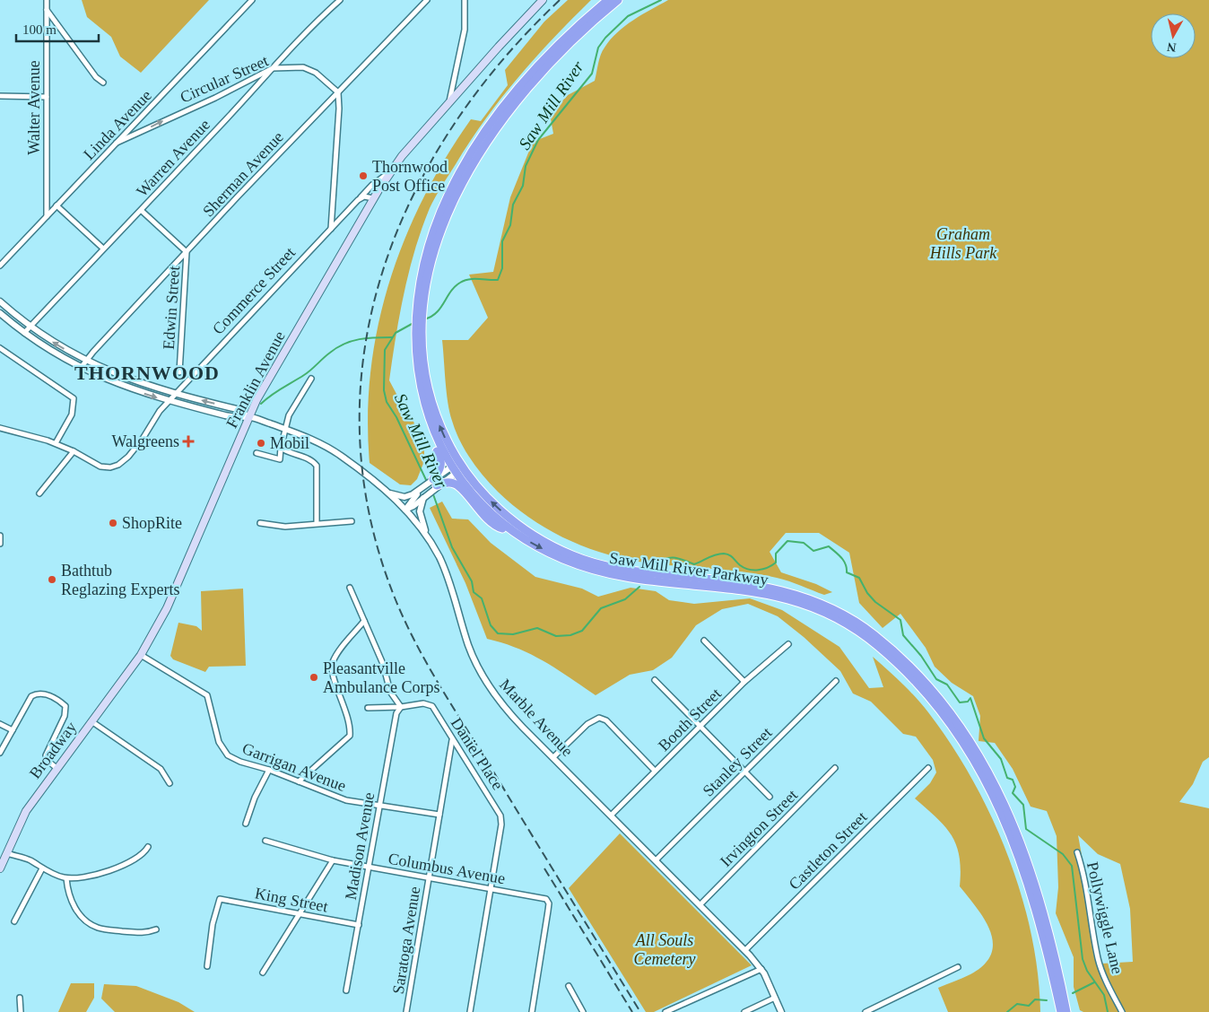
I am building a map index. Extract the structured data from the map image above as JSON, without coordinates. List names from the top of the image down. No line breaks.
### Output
{"streets":{"highway":["Saw Mill River Parkway"],"main road":["Commerce Street","Franklin Avenue","Broadway"],"street":["Circular Street","Walter Avenue","Linda Avenue","Warren Avenue","Sherman Avenue","Edwin Street","Marble Avenue","Booth Street","Daniel Place","Stanley Street","Garrigan Avenue","Irvington Street","Madison Avenue","Castleton Street","Columbus Avenue","King Street","Pollywiggle Lane","Saratoga Avenue"]},"crossings":[["Circular Street","Linda Avenue"],["Circular Street","Warren Avenue"],["Circular Street","Sherman Avenue"],["Walter Avenue","Linda Avenue"],["Warren Avenue","Edwin Street"],["Sherman Avenue","Edwin Street"],["Commerce Street","Franklin Avenue"],["Franklin Avenue","Marble Avenue"],["Franklin Avenue","Broadway"],["Franklin Avenue","Garrigan Avenue"],["Marble Avenue","Booth Street"],["Marble Avenue","Stanley Street"],["Marble Avenue","Irvington Street"],["Marble Avenue","Castleton Street"],["Broadway","Garrigan Avenue"],["Daniel Place","Madison Avenue"],["Daniel Place","Columbus Avenue"],["Daniel Place","Saratoga Avenue"],["Garrigan Avenue","Madison Avenue"],["Garrigan Avenue","Saratoga Avenue"],["Madison Avenue","Columbus Avenue"],["Madison Avenue","King Street"],["Columbus Avenue","Saratoga Avenue"]],"one_way":["Circular Street"],"districts":["THORNWOOD"],"water":["Saw Mill River"],"parks":["Graham Hills Park","All Souls Cemetery"],"places":{"other":["Thornwood Post Office","Mobil","ShopRite","Bathtub Reglazing Experts","Pleasantville Ambulance Corps"],"health":["Walgreens"]},"scale_bar":"100 m","north":"bottom"}
